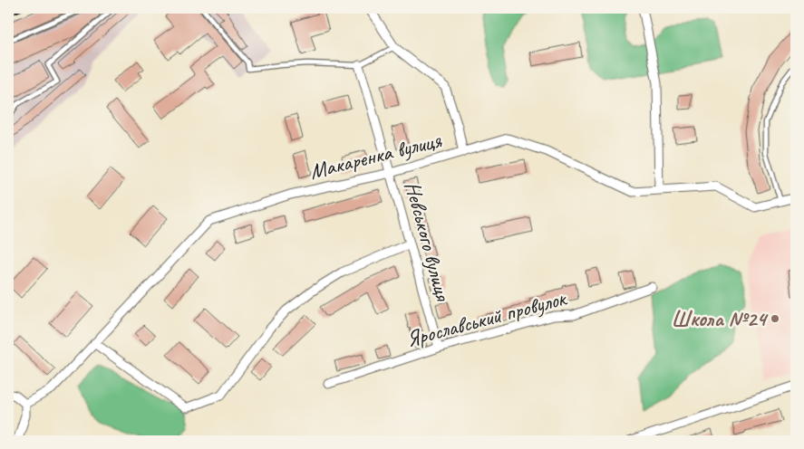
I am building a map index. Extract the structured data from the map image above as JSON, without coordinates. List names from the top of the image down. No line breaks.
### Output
{"streets":{"street":["Макаренка вулиця","Невського вулиця","Ярославський провулок"]},"crossings":[["Макаренка вулиця","Невського вулиця"],["Невського вулиця","Ярославський провулок"]],"places":["Школа №24"]}
